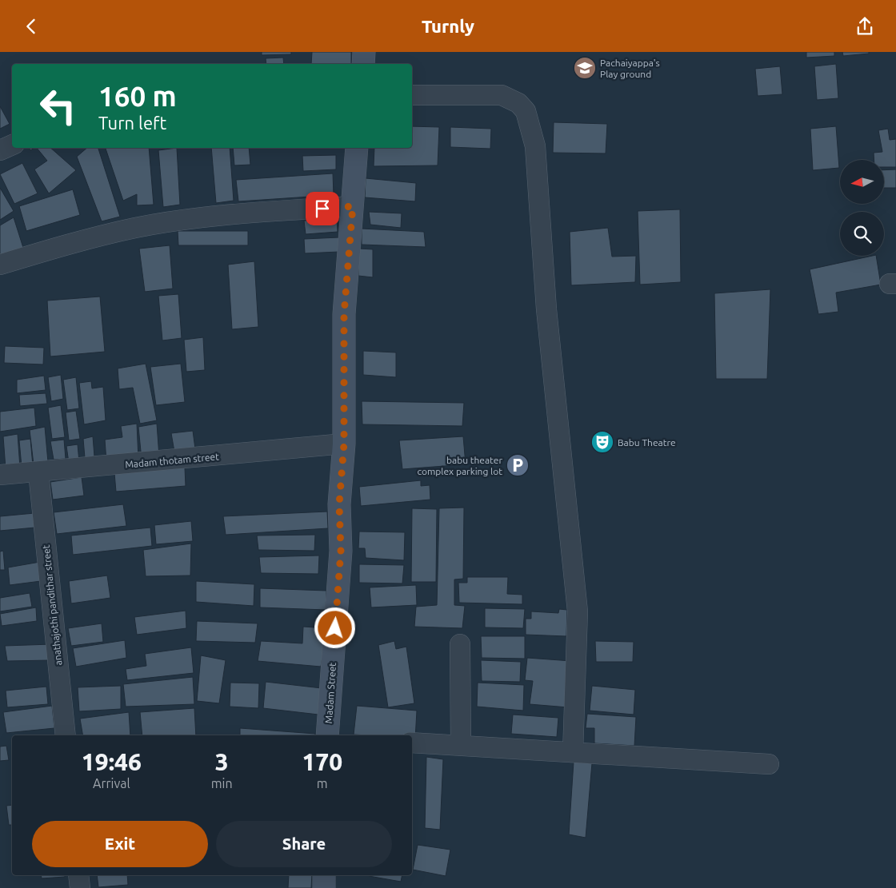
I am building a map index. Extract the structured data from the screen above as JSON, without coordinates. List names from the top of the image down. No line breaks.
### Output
{"streets":{"street":["Madam thotam street","anathajothi pandithar street","Madam Street"]},"crossings":[["Madam thotam street","anathajothi pandithar street"],["Madam thotam street","Madam Street"]],"places":{"school or university":["Pachaiyappa's Play ground"],"theatre":["Babu Theatre"],"parking":["babu theater complex parking lot"]},"north":"left","page":{"header":"Turnly","turn":["160 m","Turn left"],"eta":["19:46","Arrival","3","min","170","m"],"buttons":["Exit","Share"]}}
